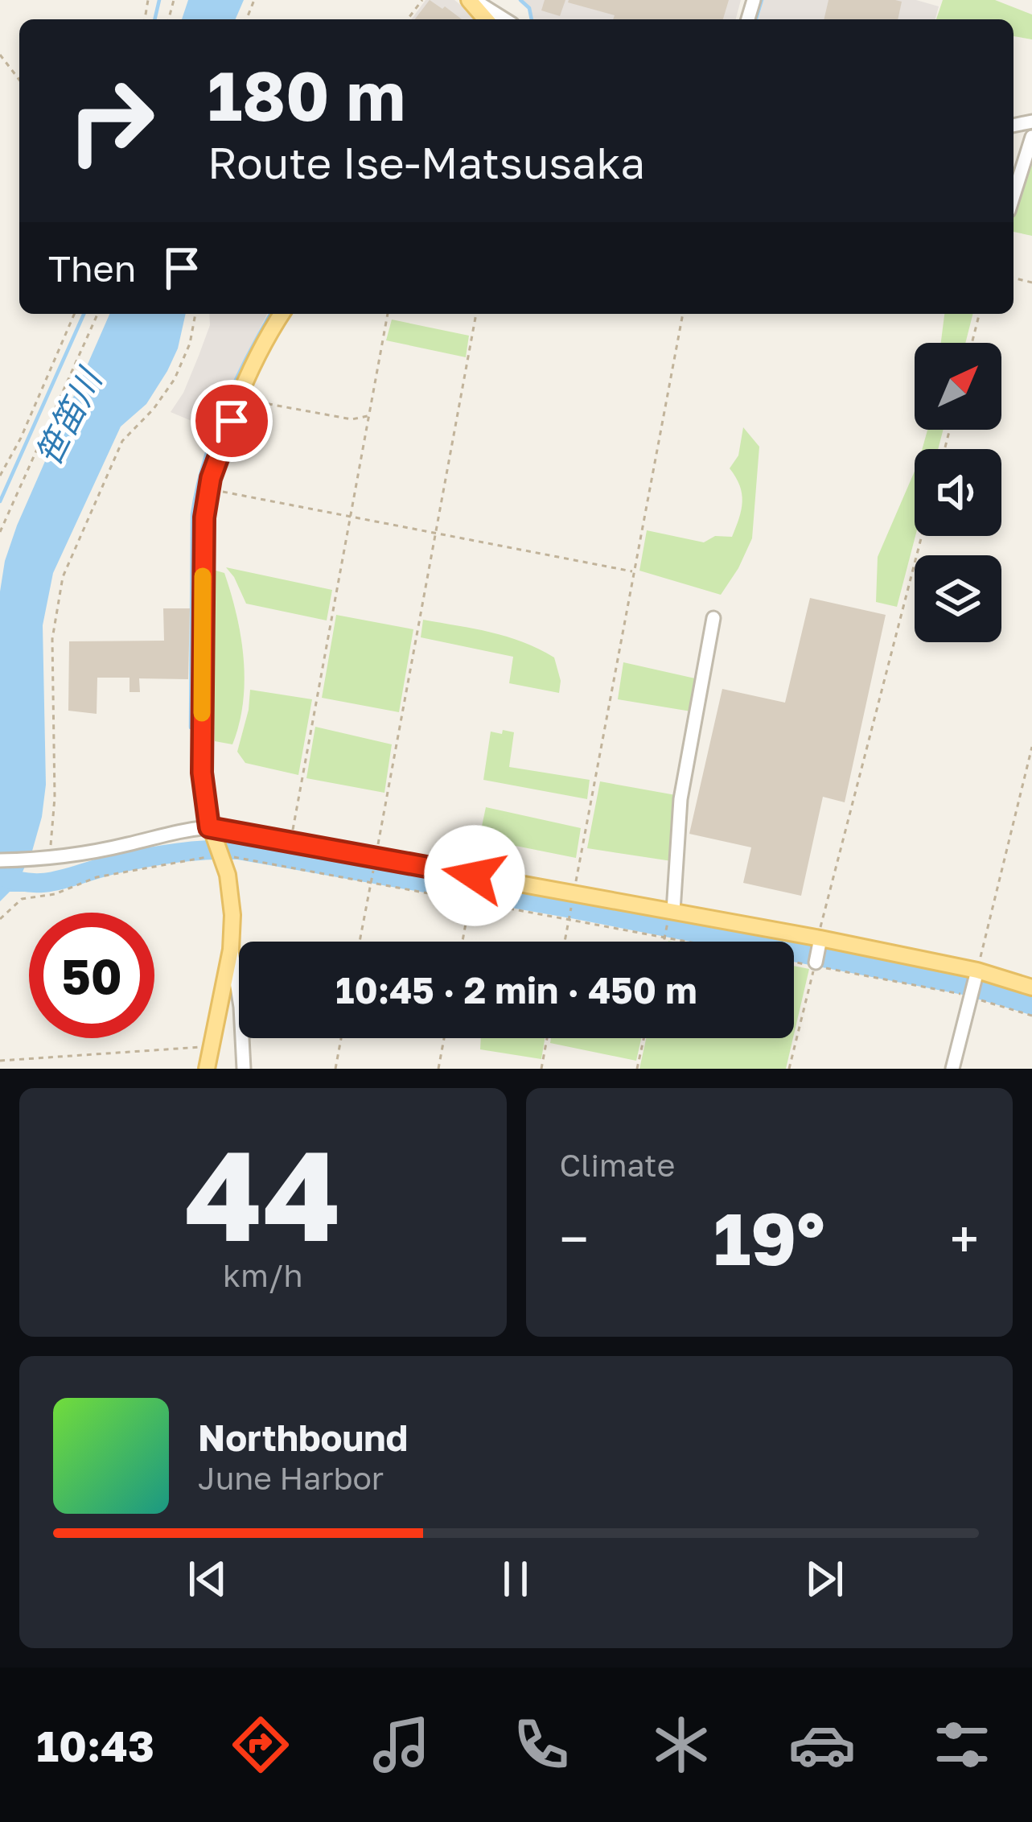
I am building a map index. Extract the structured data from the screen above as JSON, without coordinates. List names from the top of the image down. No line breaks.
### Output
{"water":["笹笛川"],"north":"top right","page":{"turn":["180 m","Route Ise-Matsusaka"],"then":"Then","limit":"50","trip":"10:45 · 2 min · 450 m","tile":[["44","km/h"],"Climate"],"heat":["−","19°","+"],"song":["Northbound","June Harbor"],"tabs":"10:43"}}
